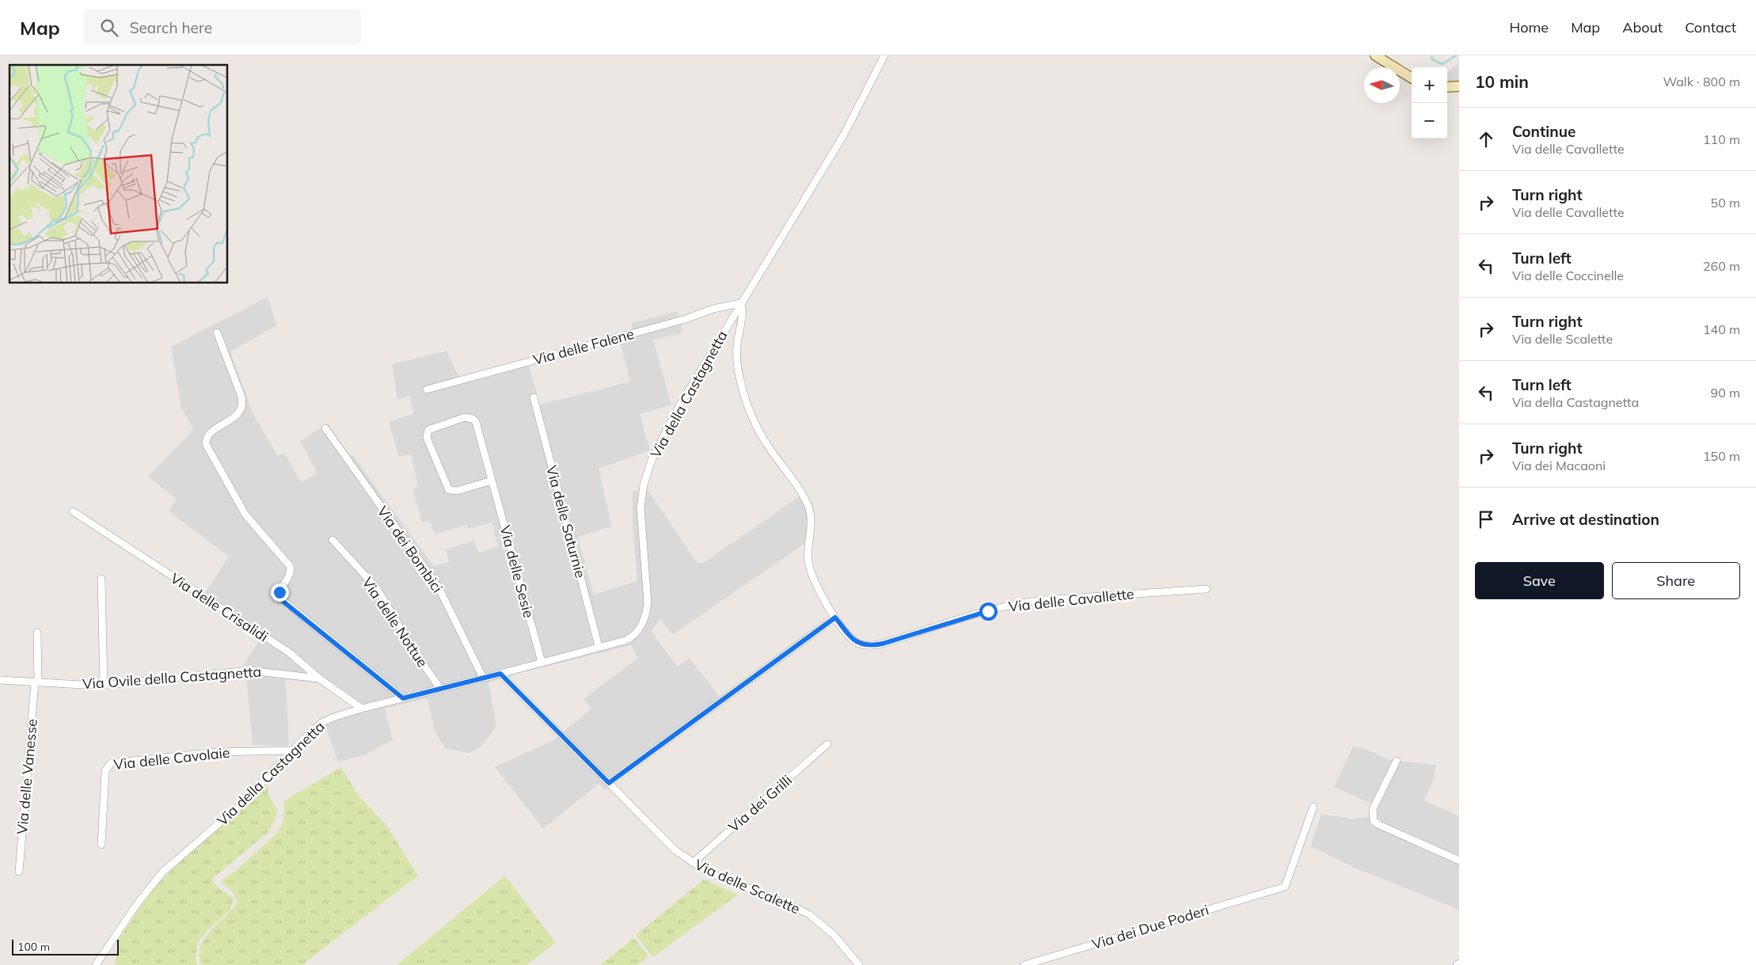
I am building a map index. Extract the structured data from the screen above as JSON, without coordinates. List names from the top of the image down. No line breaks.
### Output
{"streets":{"street":["Via delle Falene","Via della Castagnetta","Via delle Saturnie","Via dei Bombici","Via delle Sesie","Via delle Cavallette","Via delle Crisalidi","Via delle Nottue","Via Ovile della Castagnetta","Via delle Cavolaie","Via delle Vanesse","Via dei Grilli","Via delle Scalette","Via dei Due Poderi"]},"crossings":[["Via delle Falene","Via della Castagnetta"],["Via delle Falene","Via delle Cavallette"],["Via della Castagnetta","Via delle Saturnie"],["Via della Castagnetta","Via dei Bombici"],["Via della Castagnetta","Via delle Sesie"],["Via della Castagnetta","Via delle Cavallette"],["Via della Castagnetta","Via delle Crisalidi"],["Via della Castagnetta","Via delle Nottue"],["Via della Castagnetta","Via delle Cavolaie"],["Via della Castagnetta","Via delle Scalette"],["Via delle Crisalidi","Via Ovile della Castagnetta"],["Via Ovile della Castagnetta","Via delle Vanesse"],["Via dei Grilli","Via delle Scalette"]],"scale_bar":"100 m","north":"left","page":{"header":"Map","search":"Search here","nav":["Home","Map","About","Contact"],"heading":["10 min","Walk · 800 m"],"map_buttons":["+","−"],"list":[["Continue","Via delle Cavallette","110 m"],["Turn right","Via delle Cavallette","50 m"],["Turn left","Via delle Coccinelle","260 m"],["Turn right","Via delle Scalette","140 m"],["Turn left","Via della Castagnetta","90 m"],["Turn right","Via dei Macaoni","150 m"],"Arrive at destination"],"buttons":["Save","Share"],"scale":"100 m"}}
